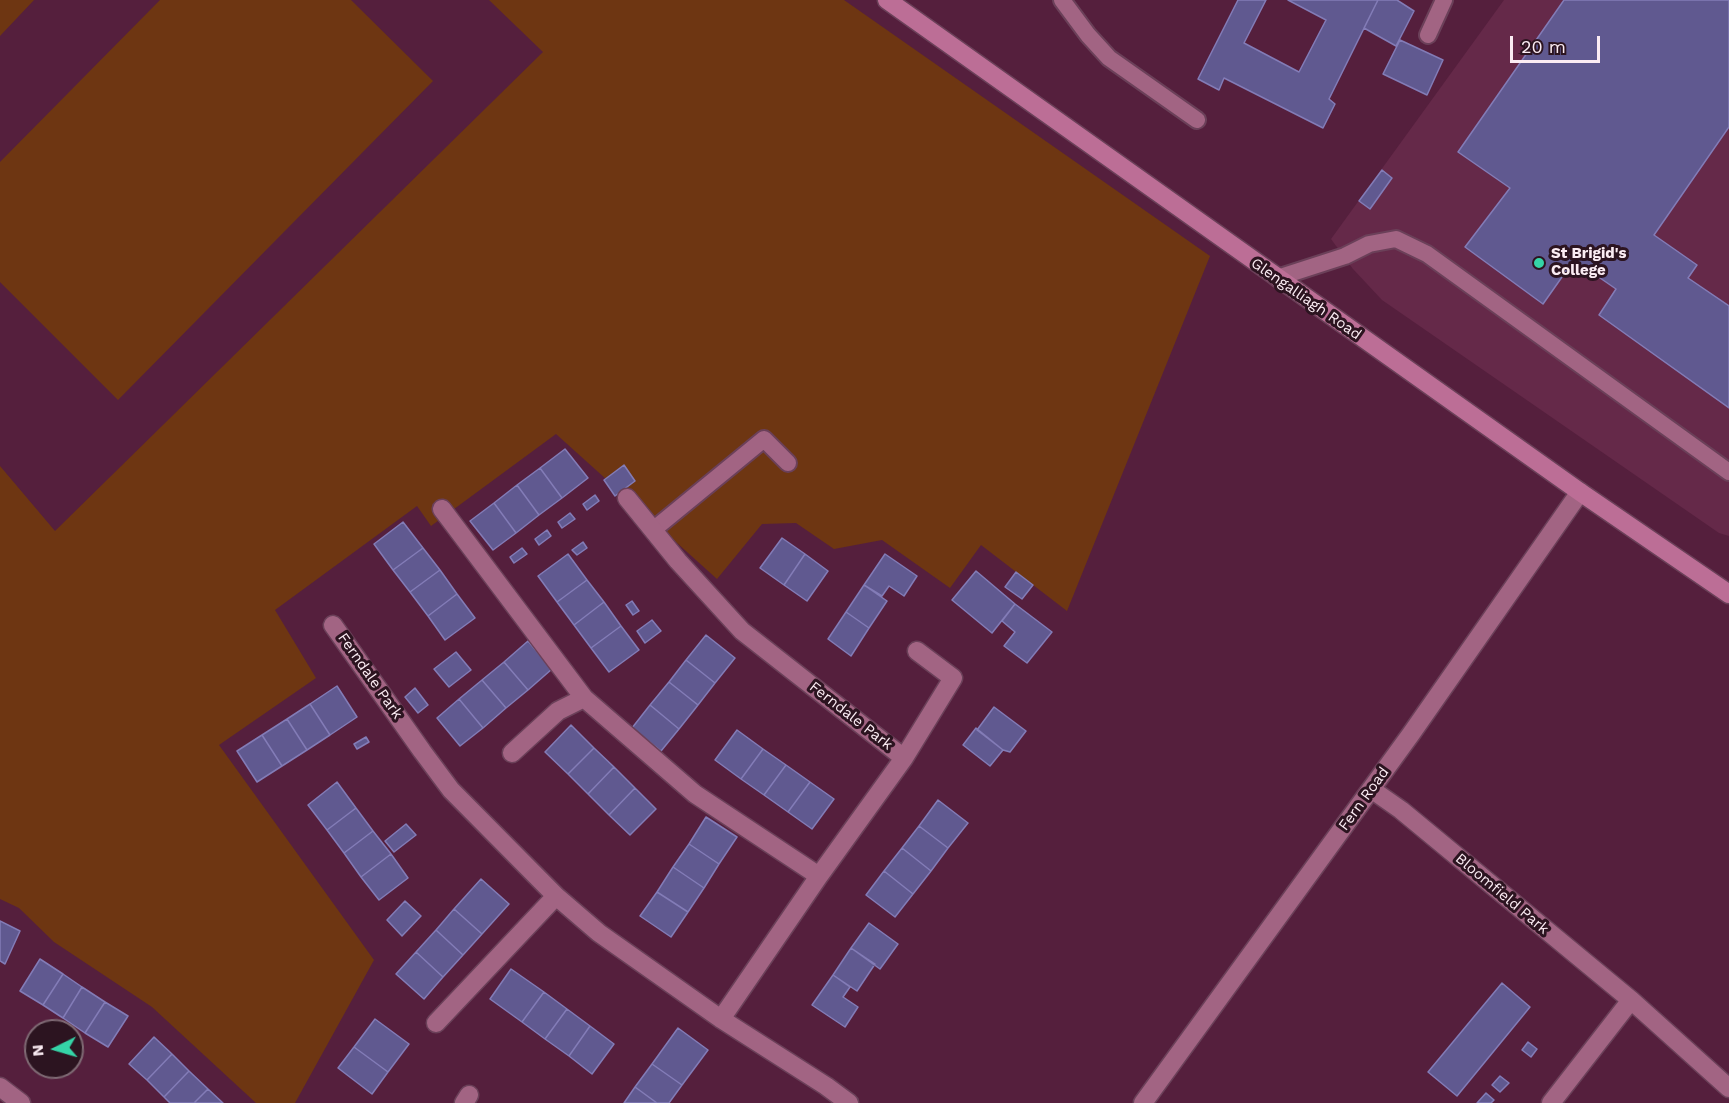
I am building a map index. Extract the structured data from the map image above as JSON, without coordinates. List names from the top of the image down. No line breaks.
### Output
{"streets":{"main road":["Glengalliagh Road"],"street":["Ferndale Park","Fern Road","Bloomfield Park"]},"crossings":[["Glengalliagh Road","Fern Road"],["Fern Road","Bloomfield Park"]],"places":["St Brigid's College"],"scale_bar":"20 m","north":"left"}
